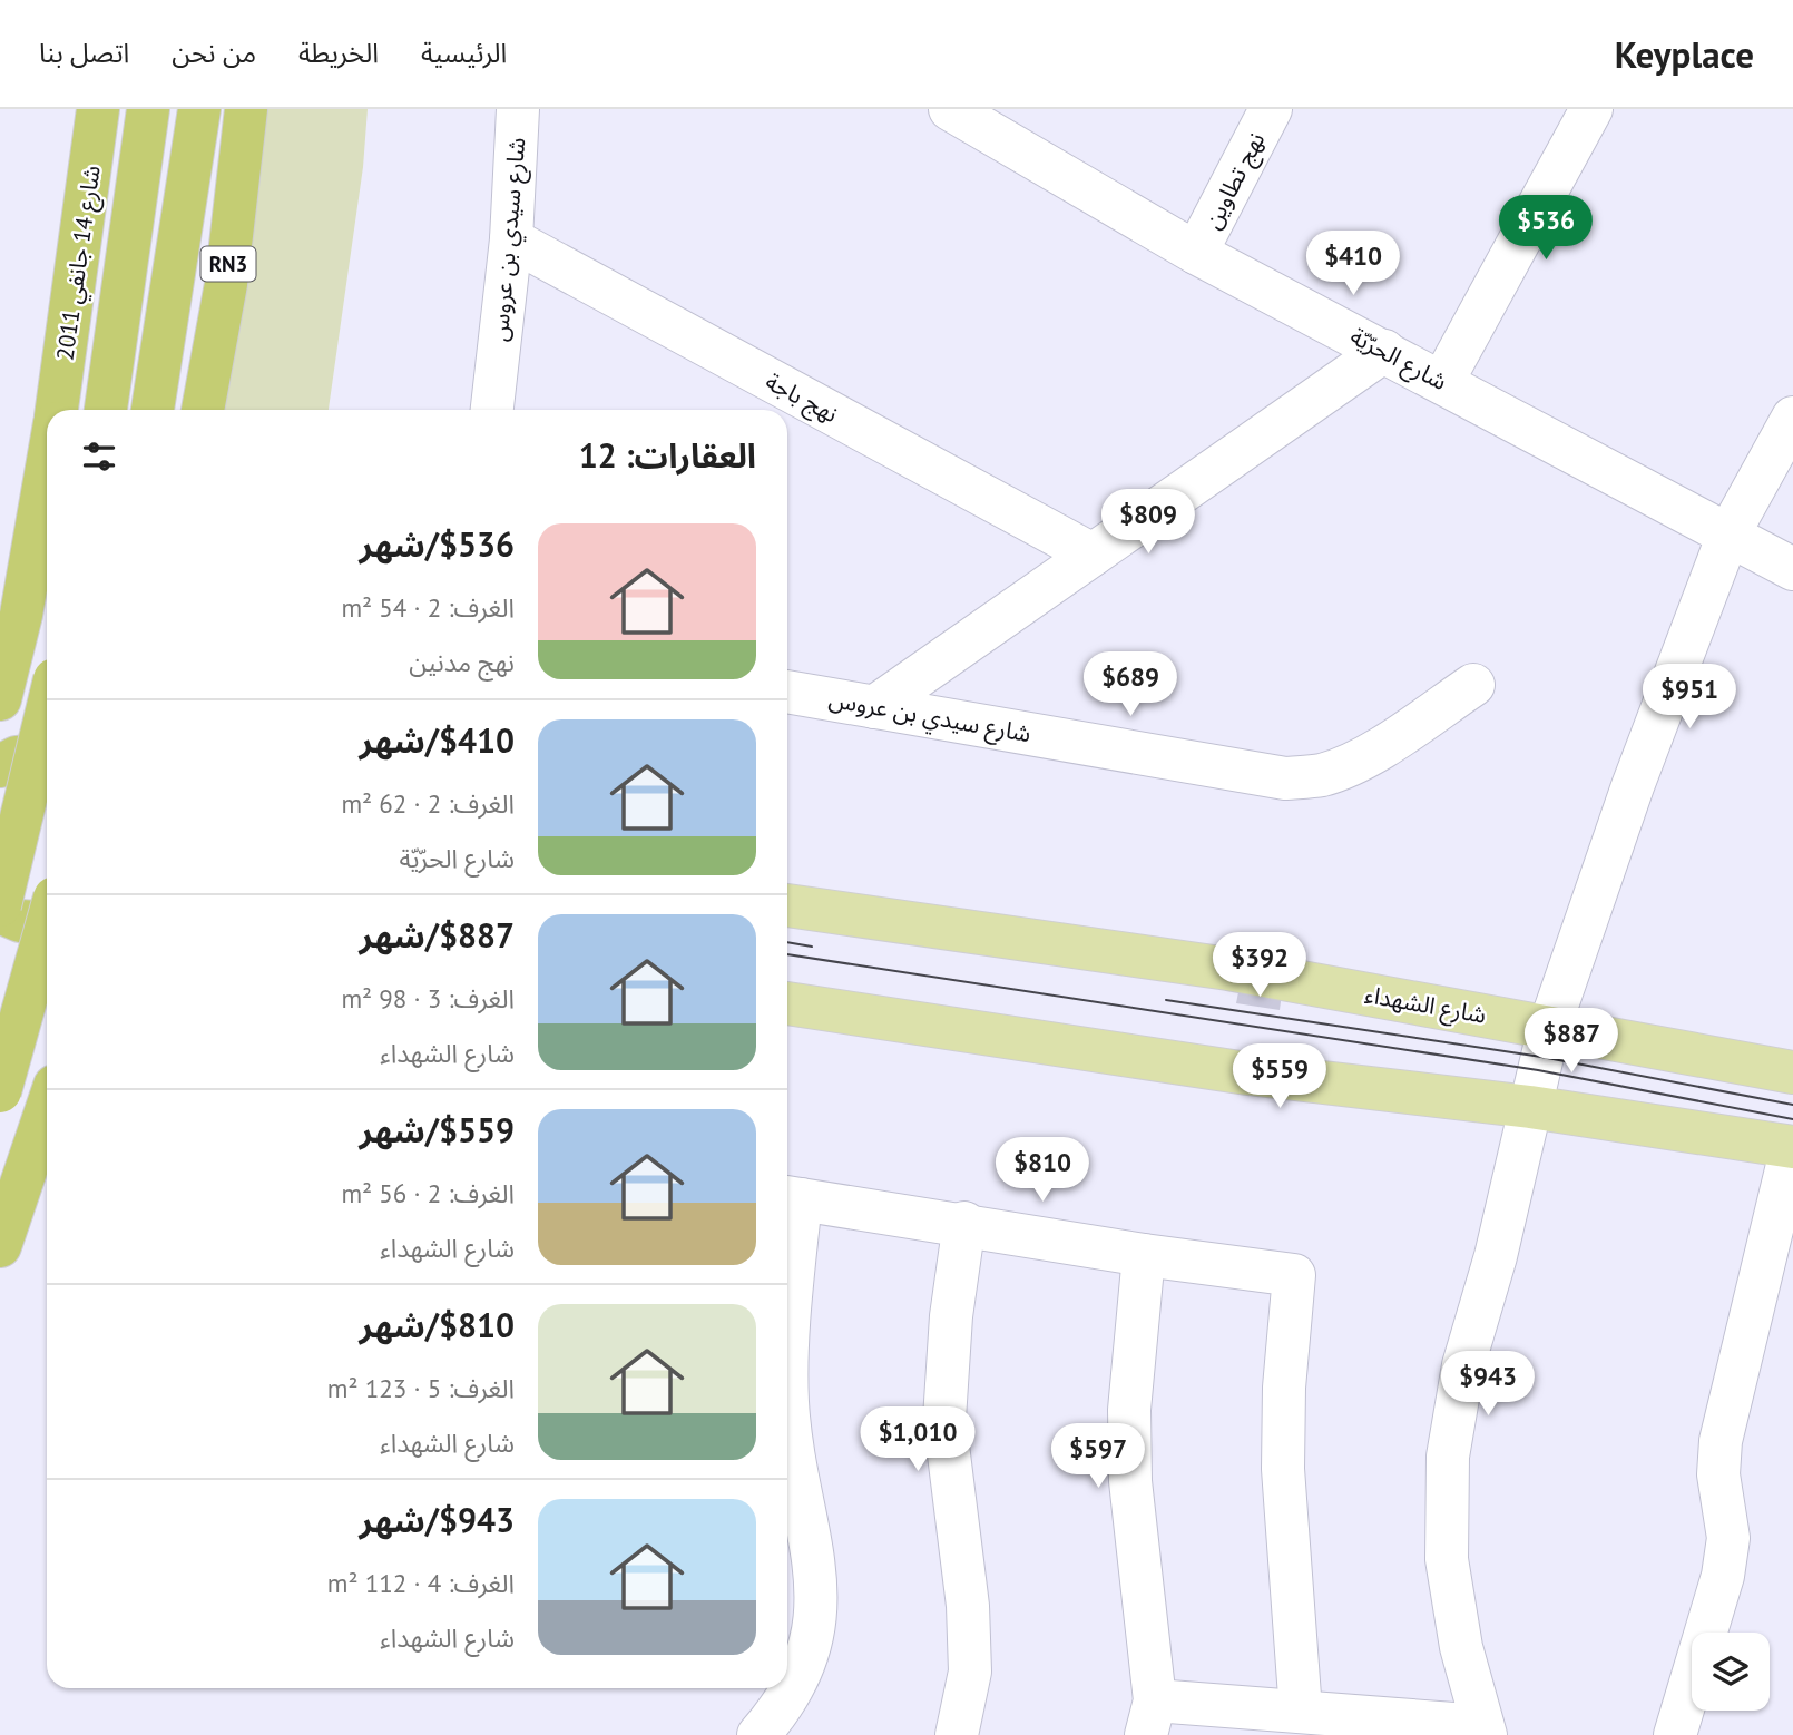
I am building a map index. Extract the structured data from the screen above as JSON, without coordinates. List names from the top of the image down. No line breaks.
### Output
{"streets":{"highway":["شارع 14 جانفي 2011","RN3"],"main road":["شارع الشهداء"],"street":["نهج تطاوين","شارع سيدي بن عروس","شارع الحرّيّة","نهج باجة"]},"crossings":[["نهج تطاوين","شارع الحرّيّة"],["شارع سيدي بن عروس","نهج باجة"]],"page":{"header":"Keyplace","nav":["الرئيسية","الخريطة","من نحن","اتصل بنا"],"price":["$536","$410","$809","$689","$951","$392","$887","$559","$810","$943","$1,010","$597"],"heading":"العقارات: 12","list":[{"name":"$536/شهر","note":"الغرف: 2 · 54 m² · نهج مدنين"},{"name":"$410/شهر","note":"الغرف: 2 · 62 m² · شارع الحرّيّة"},{"name":"$887/شهر","note":"الغرف: 3 · 98 m² · شارع الشهداء"},{"name":"$559/شهر","note":"الغرف: 2 · 56 m² · شارع الشهداء"},{"name":"$810/شهر","note":"الغرف: 5 · 123 m² · شارع الشهداء"},{"name":"$943/شهر","note":"الغرف: 4 · 112 m² · شارع الشهداء"}]}}
